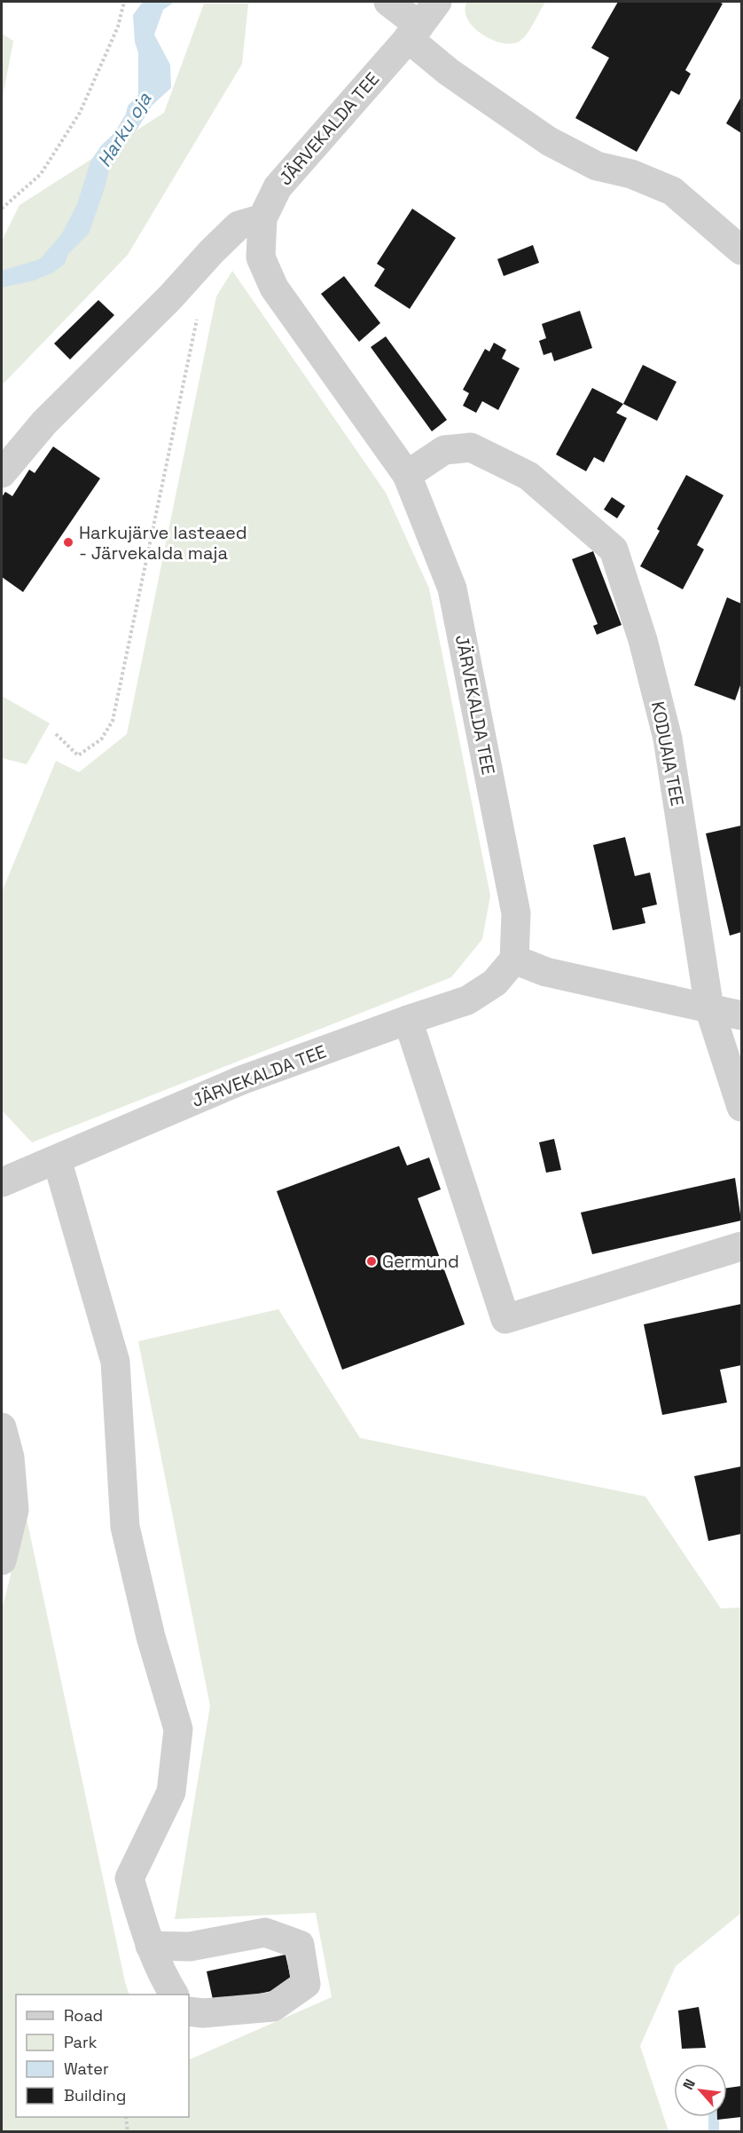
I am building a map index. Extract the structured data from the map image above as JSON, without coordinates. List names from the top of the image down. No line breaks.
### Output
{"streets":{"street":["JÄRVEKALDA TEE","KODUAIA TEE"]},"crossings":[["JÄRVEKALDA TEE","KODUAIA TEE"]],"water":["Harku oja"],"places":["Harkujärve lasteaed - Järvekalda maja","Germund"],"legend":["Road","Park","Water","Building"],"north":"top left"}
